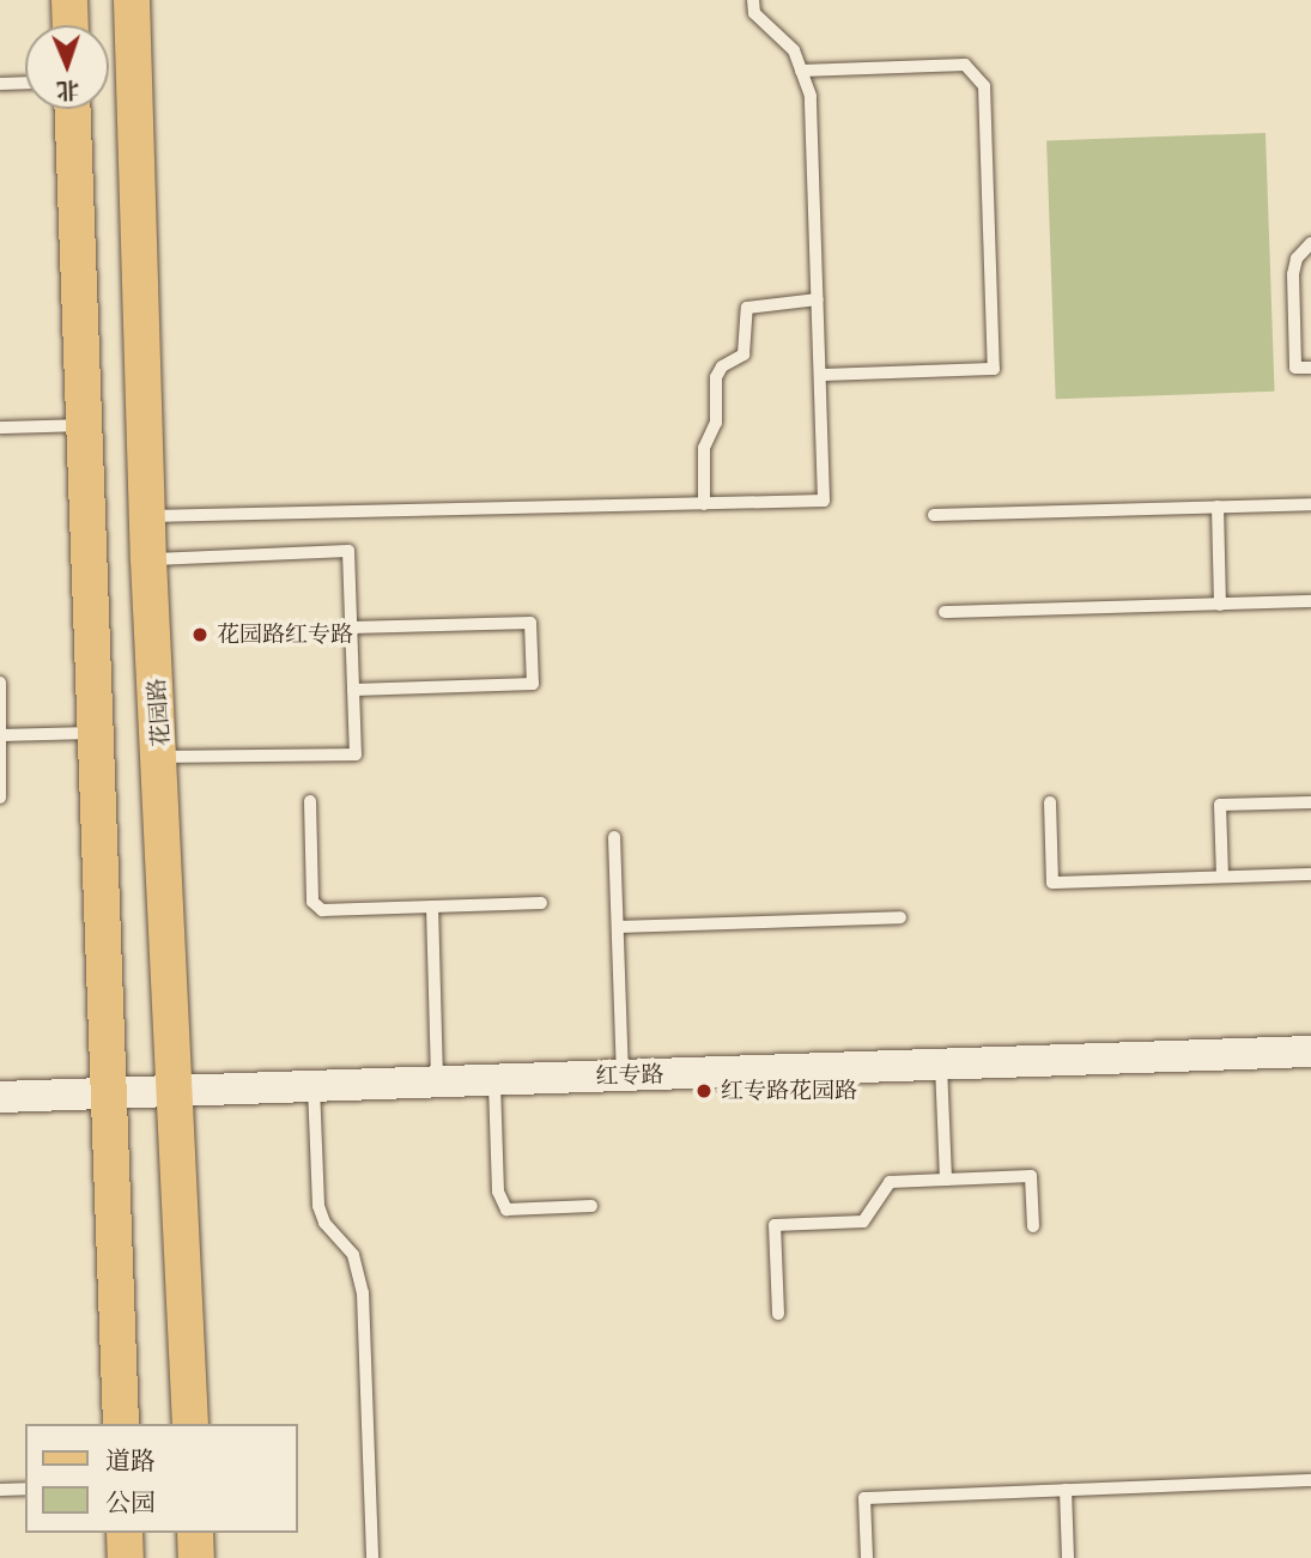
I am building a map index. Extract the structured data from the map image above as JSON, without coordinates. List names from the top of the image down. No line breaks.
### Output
{"streets":{"main road":["花园路"],"street":["红专路"]},"crossings":[["花园路","红专路"]],"places":["花园路红专路","红专路花园路"],"legend":["道路","公园"],"north":"bottom"}
